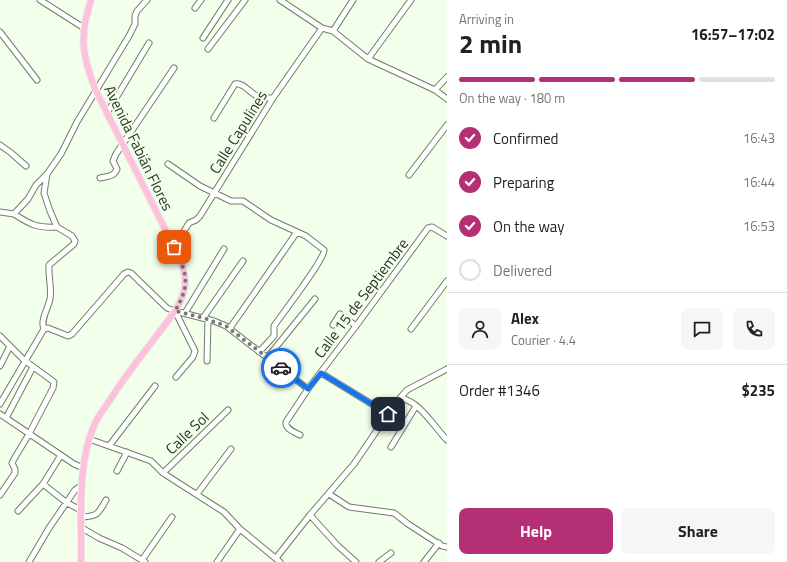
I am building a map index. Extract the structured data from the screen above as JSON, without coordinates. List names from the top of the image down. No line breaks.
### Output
{"streets":{"main road":["Avenida Fabián Flores"],"street":["Calle Capulines","Calle 15 de Septiembre","Calle Sol"]},"crossings":[["Calle Capulines","Avenida Fabián Flores"]],"page":{"heading":["2 min","Arriving in","16:57–17:02"],"panel":["Alex","Courier · 4.4","Order #1346","$235"],"bar":"On the way · 180 m","list":[["Confirmed","16:43"],["Preparing","16:44"],["On the way","16:53"],"Delivered"],"buttons":["Help","Share"]}}
